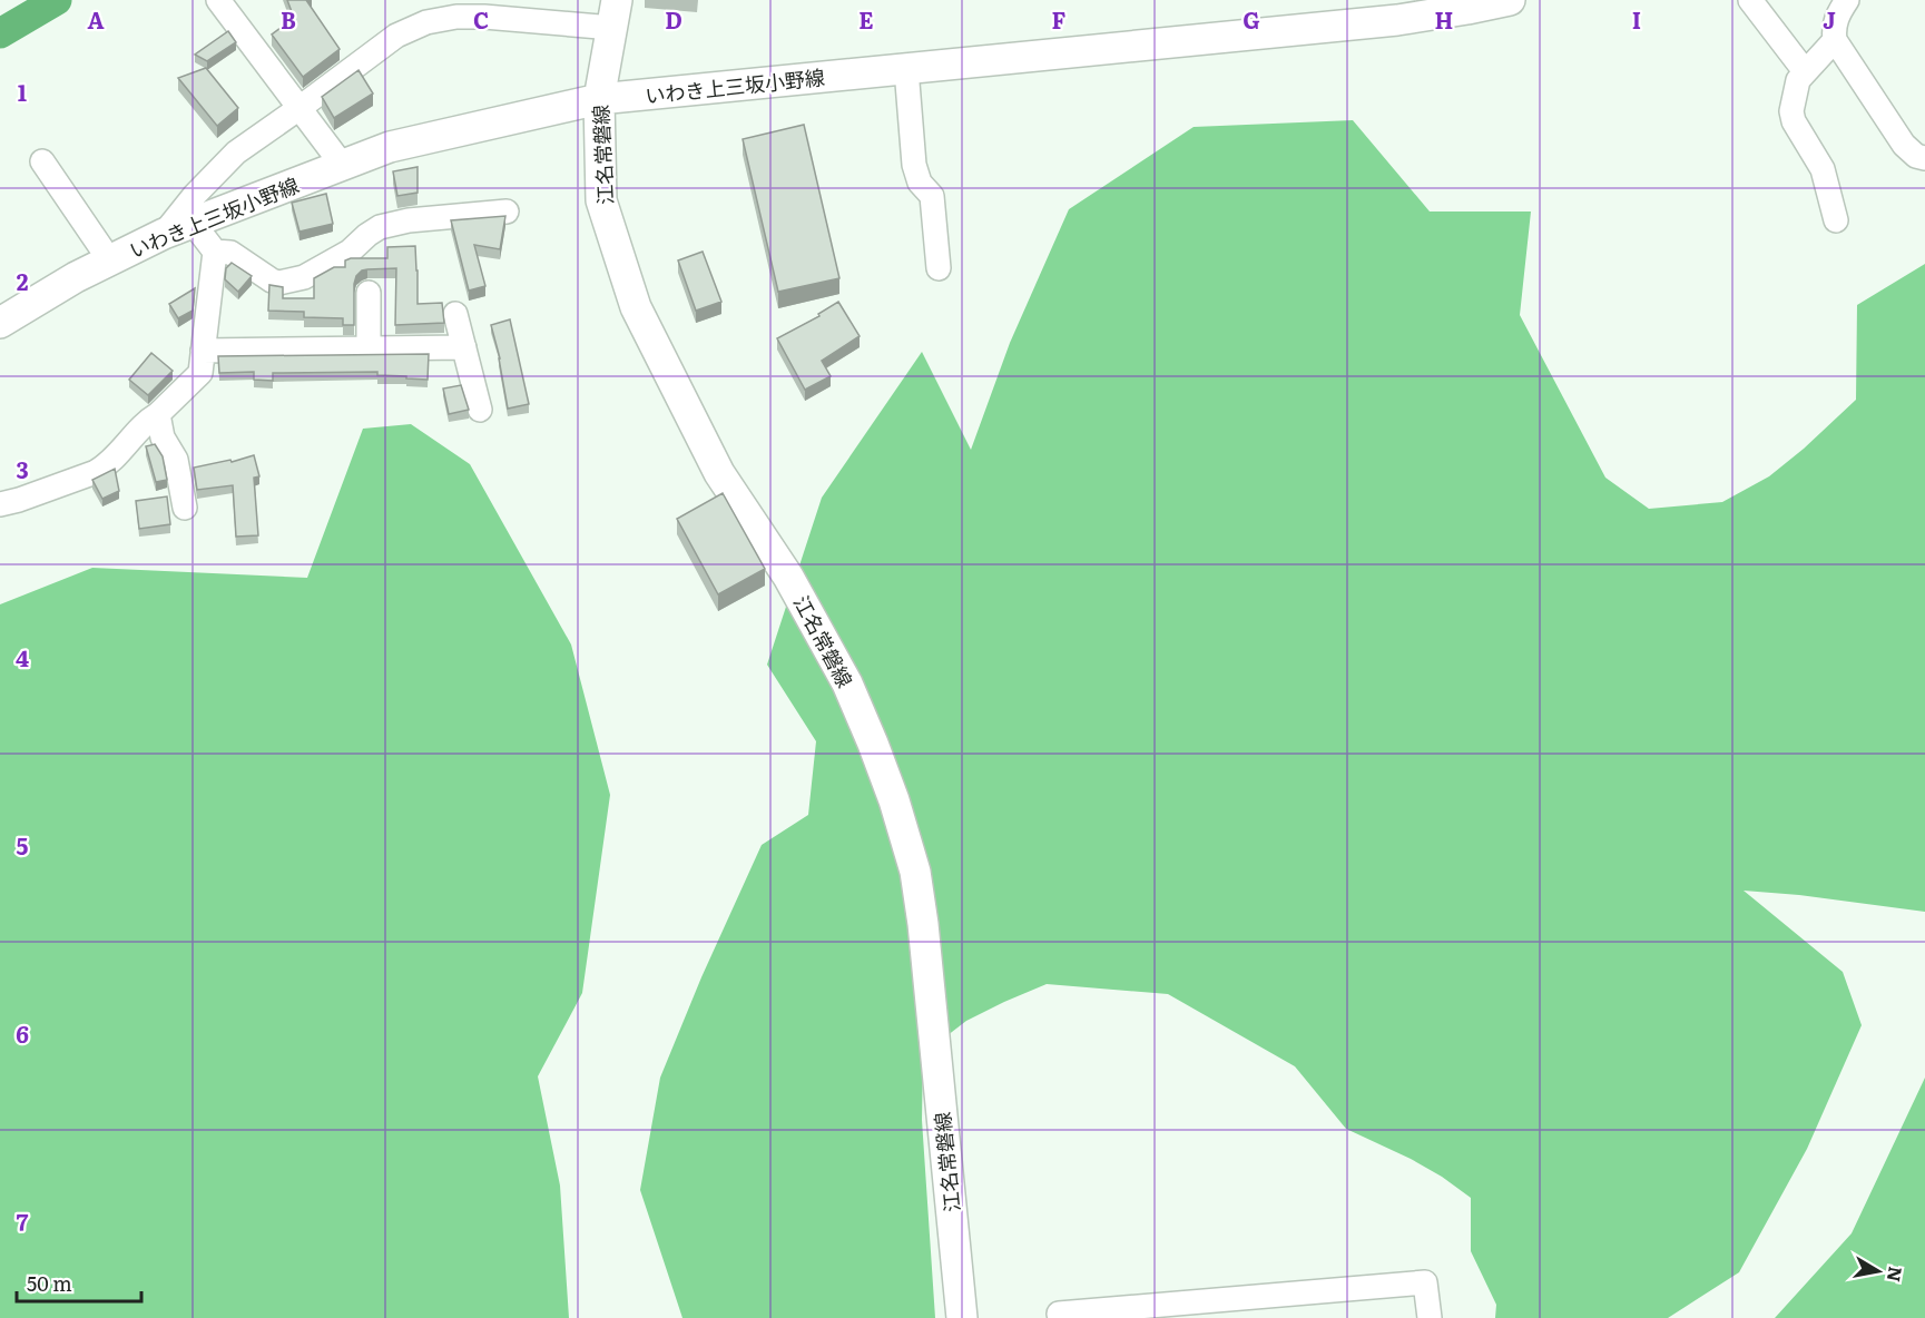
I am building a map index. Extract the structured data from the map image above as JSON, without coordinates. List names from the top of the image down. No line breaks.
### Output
{"streets":{"main road":["いわき上三坂小野線","江名常磐線"]},"crossings":[["いわき上三坂小野線","江名常磐線"]],"scale_bar":"50 m","north":"right","grid":{"columns":["A","B","C","D","E","F","G","H","I","J"],"rows":["1","2","3","4","5","6","7"]}}
